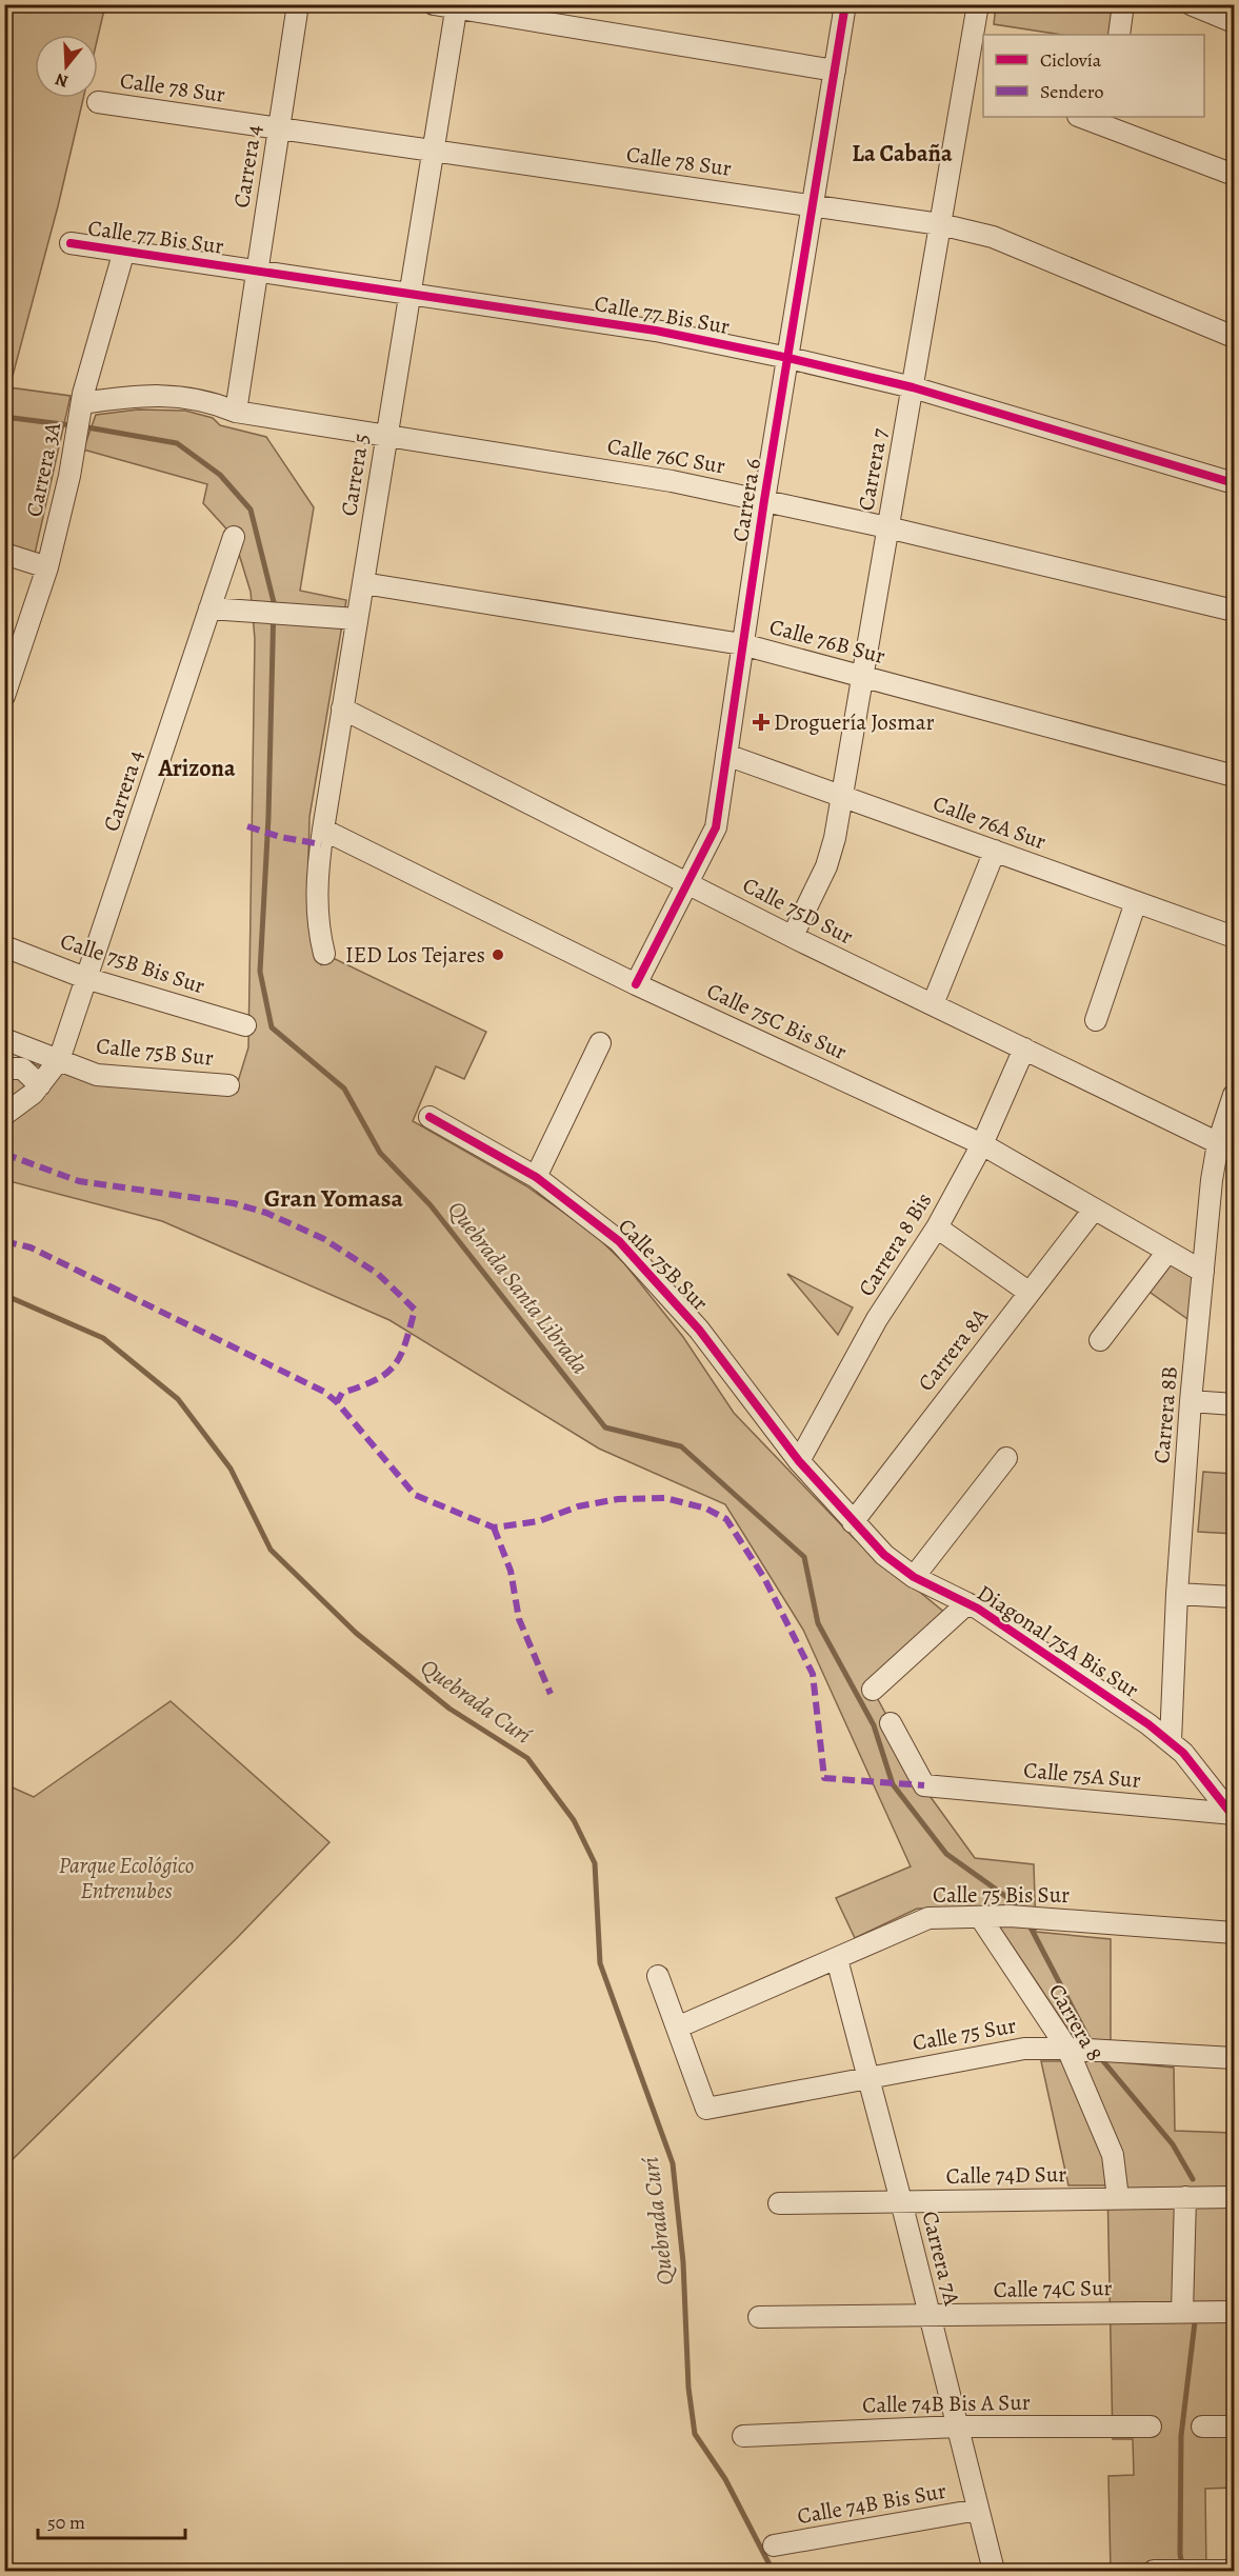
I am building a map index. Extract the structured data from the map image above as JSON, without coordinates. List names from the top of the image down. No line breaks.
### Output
{"streets":{"street":["Calle 78 Sur","Carrera 4","Calle 77 Bis Sur","Calle 76C Sur","Carrera 3A","Carrera 7","Carrera 5","Carrera 6","Calle 76B Sur","Calle 76A Sur","Calle 75D Sur","Calle 75B Bis Sur","Calle 75C Bis Sur","Calle 75B Sur","Carrera 8 Bis","Carrera 8A","Carrera 8B","Diagonal 75A Bis Sur","Calle 75A Sur","Calle 75 Bis Sur","Carrera 8","Calle 75 Sur","Calle 74D Sur","Carrera 7A","Calle 74C Sur","Calle 74B Bis A Sur","Calle 74B Bis Sur"]},"crossings":[["Calle 78 Sur","Carrera 4"],["Calle 78 Sur","Carrera 7"],["Calle 78 Sur","Carrera 5"],["Calle 78 Sur","Carrera 6"],["Carrera 4","Calle 77 Bis Sur"],["Carrera 4","Calle 76C Sur"],["Carrera 4","Calle 75B Bis Sur"],["Carrera 4","Calle 75B Sur"],["Calle 77 Bis Sur","Carrera 3A"],["Calle 77 Bis Sur","Carrera 7"],["Calle 77 Bis Sur","Carrera 5"],["Calle 77 Bis Sur","Carrera 6"],["Calle 76C Sur","Carrera 3A"],["Calle 76C Sur","Carrera 7"],["Calle 76C Sur","Carrera 5"],["Calle 76C Sur","Carrera 6"],["Carrera 7","Calle 76B Sur"],["Carrera 7","Calle 76A Sur"],["Carrera 7","Calle 75D Sur"],["Carrera 5","Calle 76B Sur"],["Carrera 5","Calle 75D Sur"],["Carrera 5","Calle 75C Bis Sur"],["Carrera 6","Calle 76B Sur"],["Carrera 6","Calle 76A Sur"],["Carrera 6","Calle 75D Sur"],["Carrera 6","Calle 75C Bis Sur"],["Calle 75D Sur","Carrera 8 Bis"],["Calle 75D Sur","Carrera 8B"],["Calle 75C Bis Sur","Carrera 8 Bis"],["Calle 75C Bis Sur","Carrera 8A"],["Calle 75C Bis Sur","Carrera 8B"],["Calle 75B Sur","Carrera 8 Bis"],["Calle 75B Sur","Diagonal 75A Bis Sur"],["Carrera 8 Bis","Diagonal 75A Bis Sur"],["Carrera 8A","Diagonal 75A Bis Sur"],["Carrera 8B","Diagonal 75A Bis Sur"],["Diagonal 75A Bis Sur","Calle 75A Sur"],["Calle 75 Bis Sur","Carrera 8"],["Calle 75 Bis Sur","Calle 75 Sur"],["Calle 75 Bis Sur","Carrera 7A"],["Carrera 8","Calle 75 Sur"],["Carrera 8","Calle 74D Sur"],["Calle 75 Sur","Carrera 7A"],["Calle 74D Sur","Carrera 7A"],["Carrera 7A","Calle 74C Sur"],["Carrera 7A","Calle 74B Bis A Sur"],["Carrera 7A","Calle 74B Bis Sur"]],"districts":["La Cabaña","Arizona","Gran Yomasa"],"water":["Quebrada Santa Librada","Quebrada Curí"],"parks":["Parque Ecológico Entrenubes"],"places":{"health":["Droguería Josmar"],"other":["IED Los Tejares"]},"legend":["Ciclovía","Sendero"],"scale_bar":"50 m","north":"bottom"}
